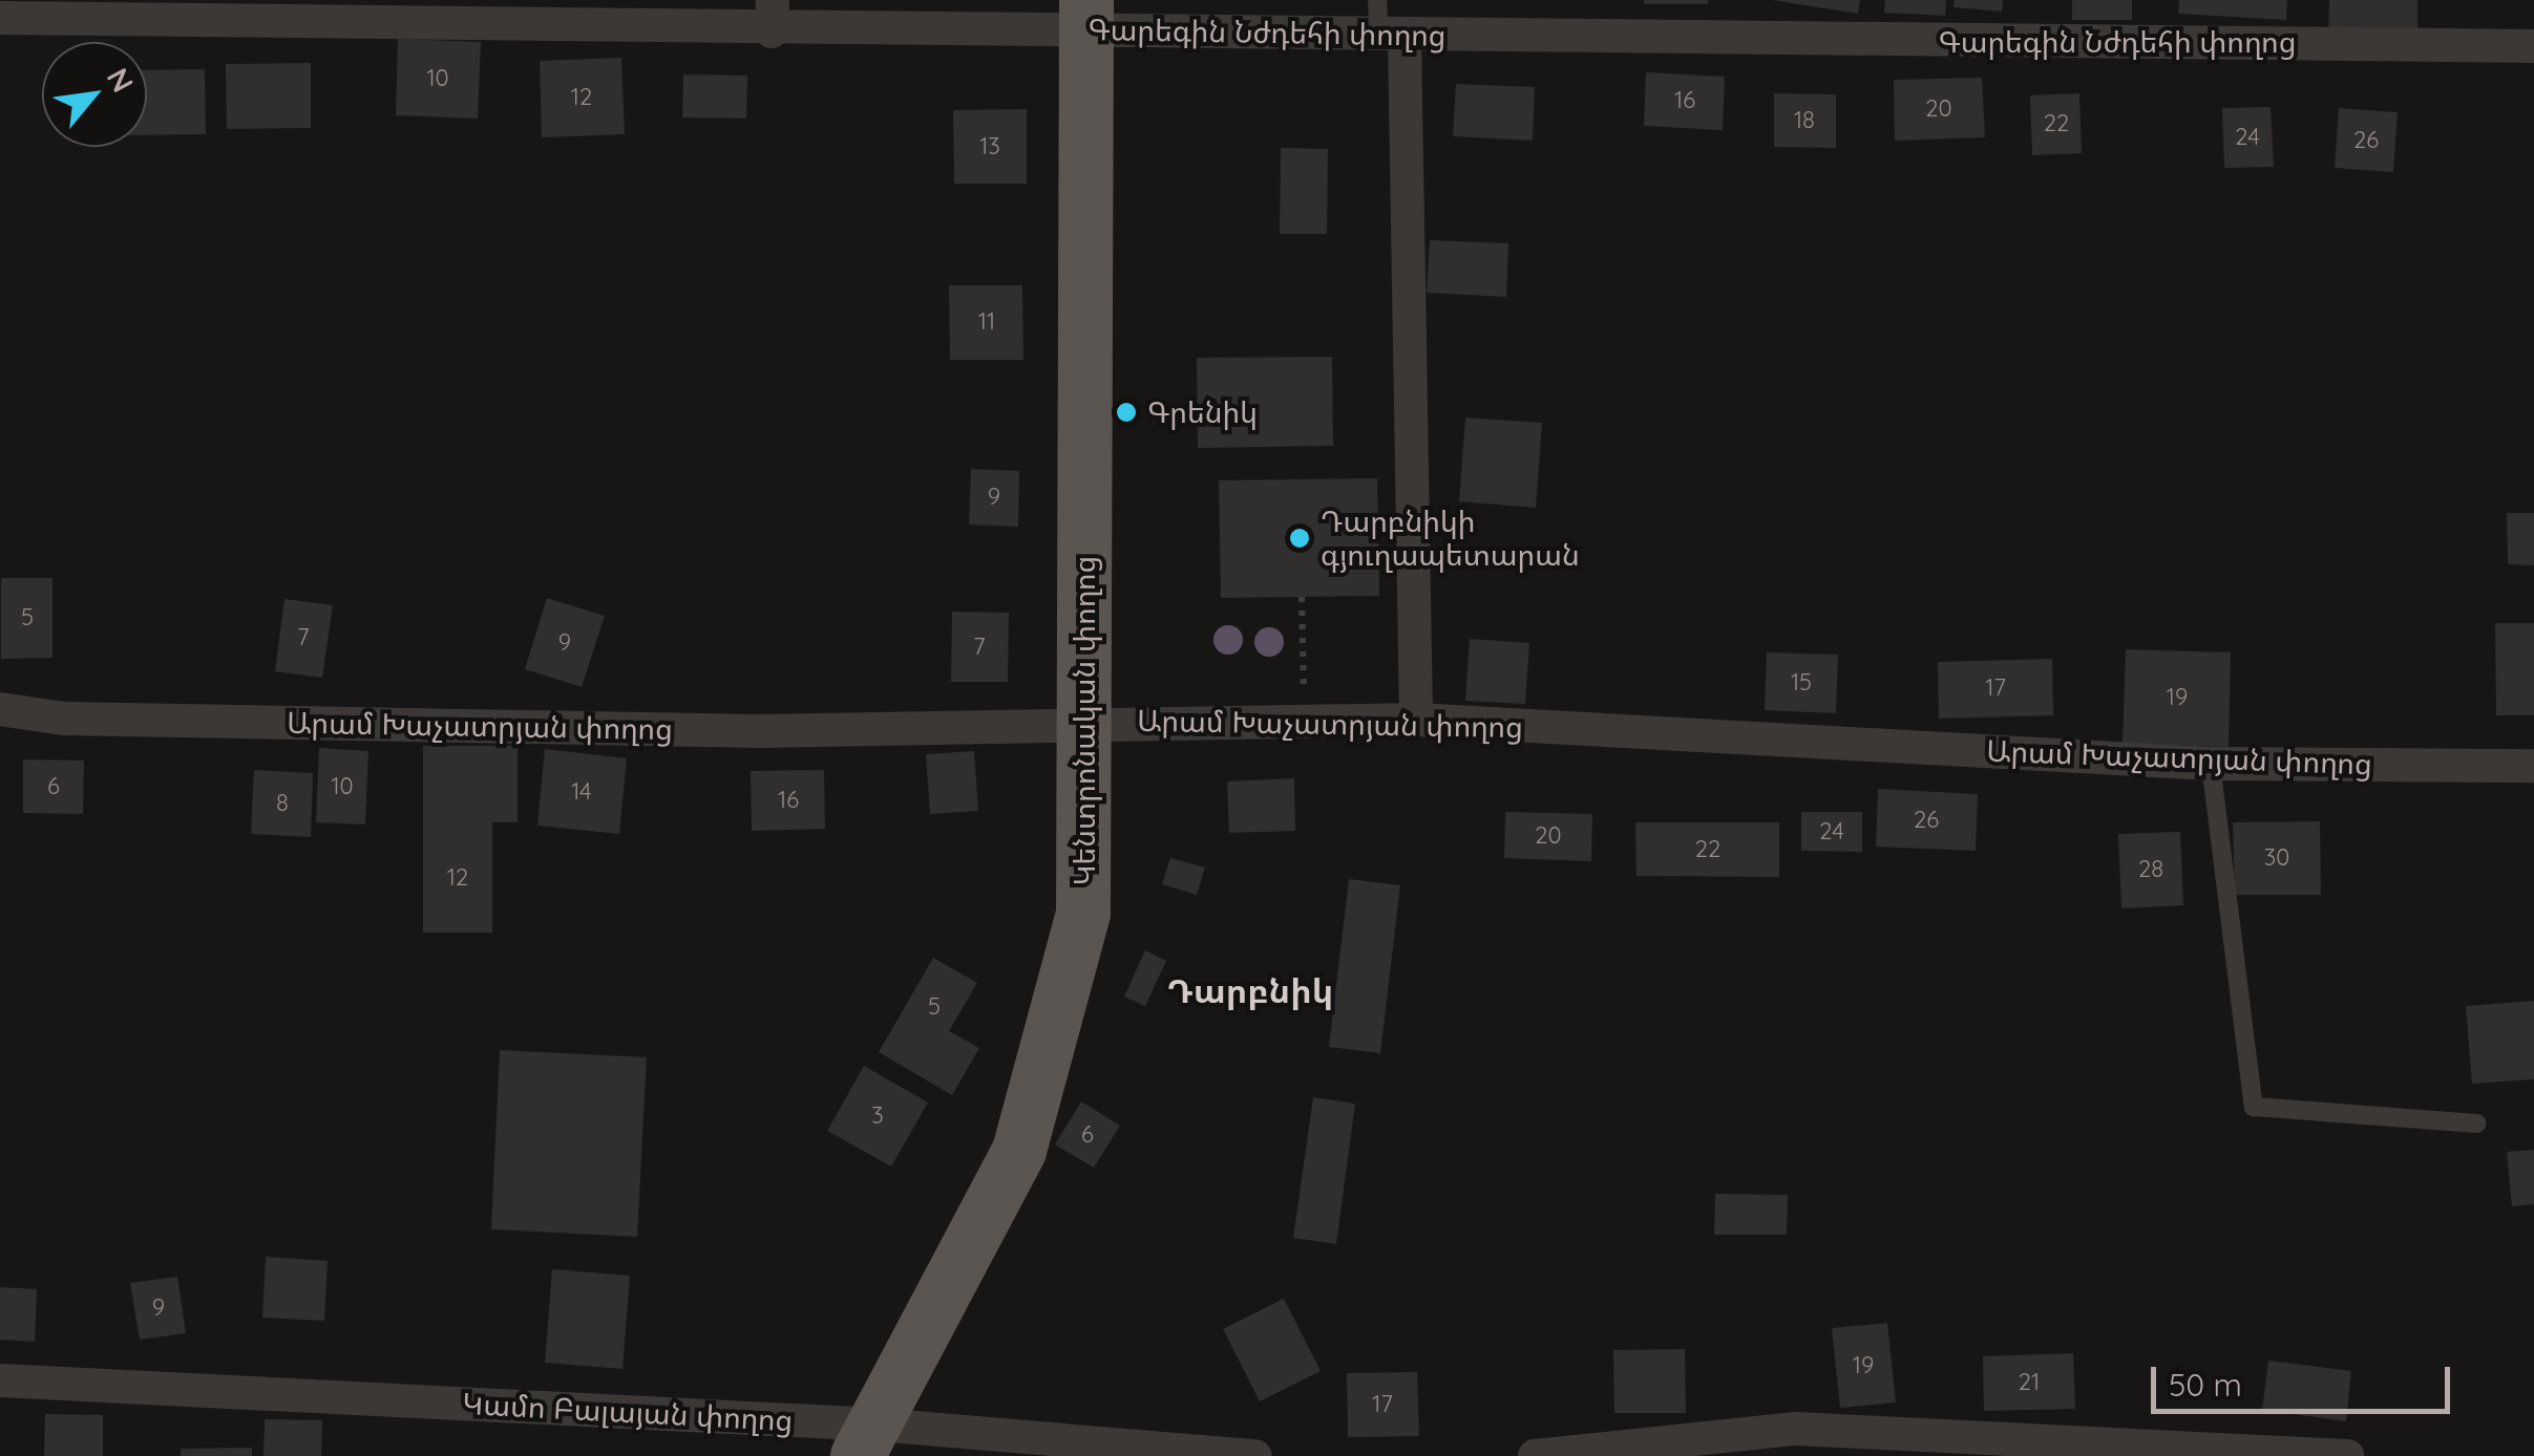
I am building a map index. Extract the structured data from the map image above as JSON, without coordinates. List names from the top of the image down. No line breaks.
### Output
{"streets":{"main road":["Կենտրոնական փողոց"],"street":["Գարեգին Նժդեհի փողոց","Արամ Խաչատրյան փողոց","Կամո Բալայան փողոց"]},"crossings":[["Գարեգին Նժդեհի փողոց","Կենտրոնական փողոց"],["Կենտրոնական փողոց","Արամ Խաչատրյան փողոց"],["Կենտրոնական փողոց","Կամո Բալայան փողոց"]],"districts":["Դարբնիկ"],"places":["Գրենիկ","Դարբնիկի գյուղապետարան"],"house_numbers":["10","12","16","20","18","22","24","26","13","11","9","5","7","9","7","15","17","19","6","10","14","16","8","26","24","20","22","30","28","12","5","3","6","9","19","21","17"],"scale_bar":"50 m","north":"top right"}
